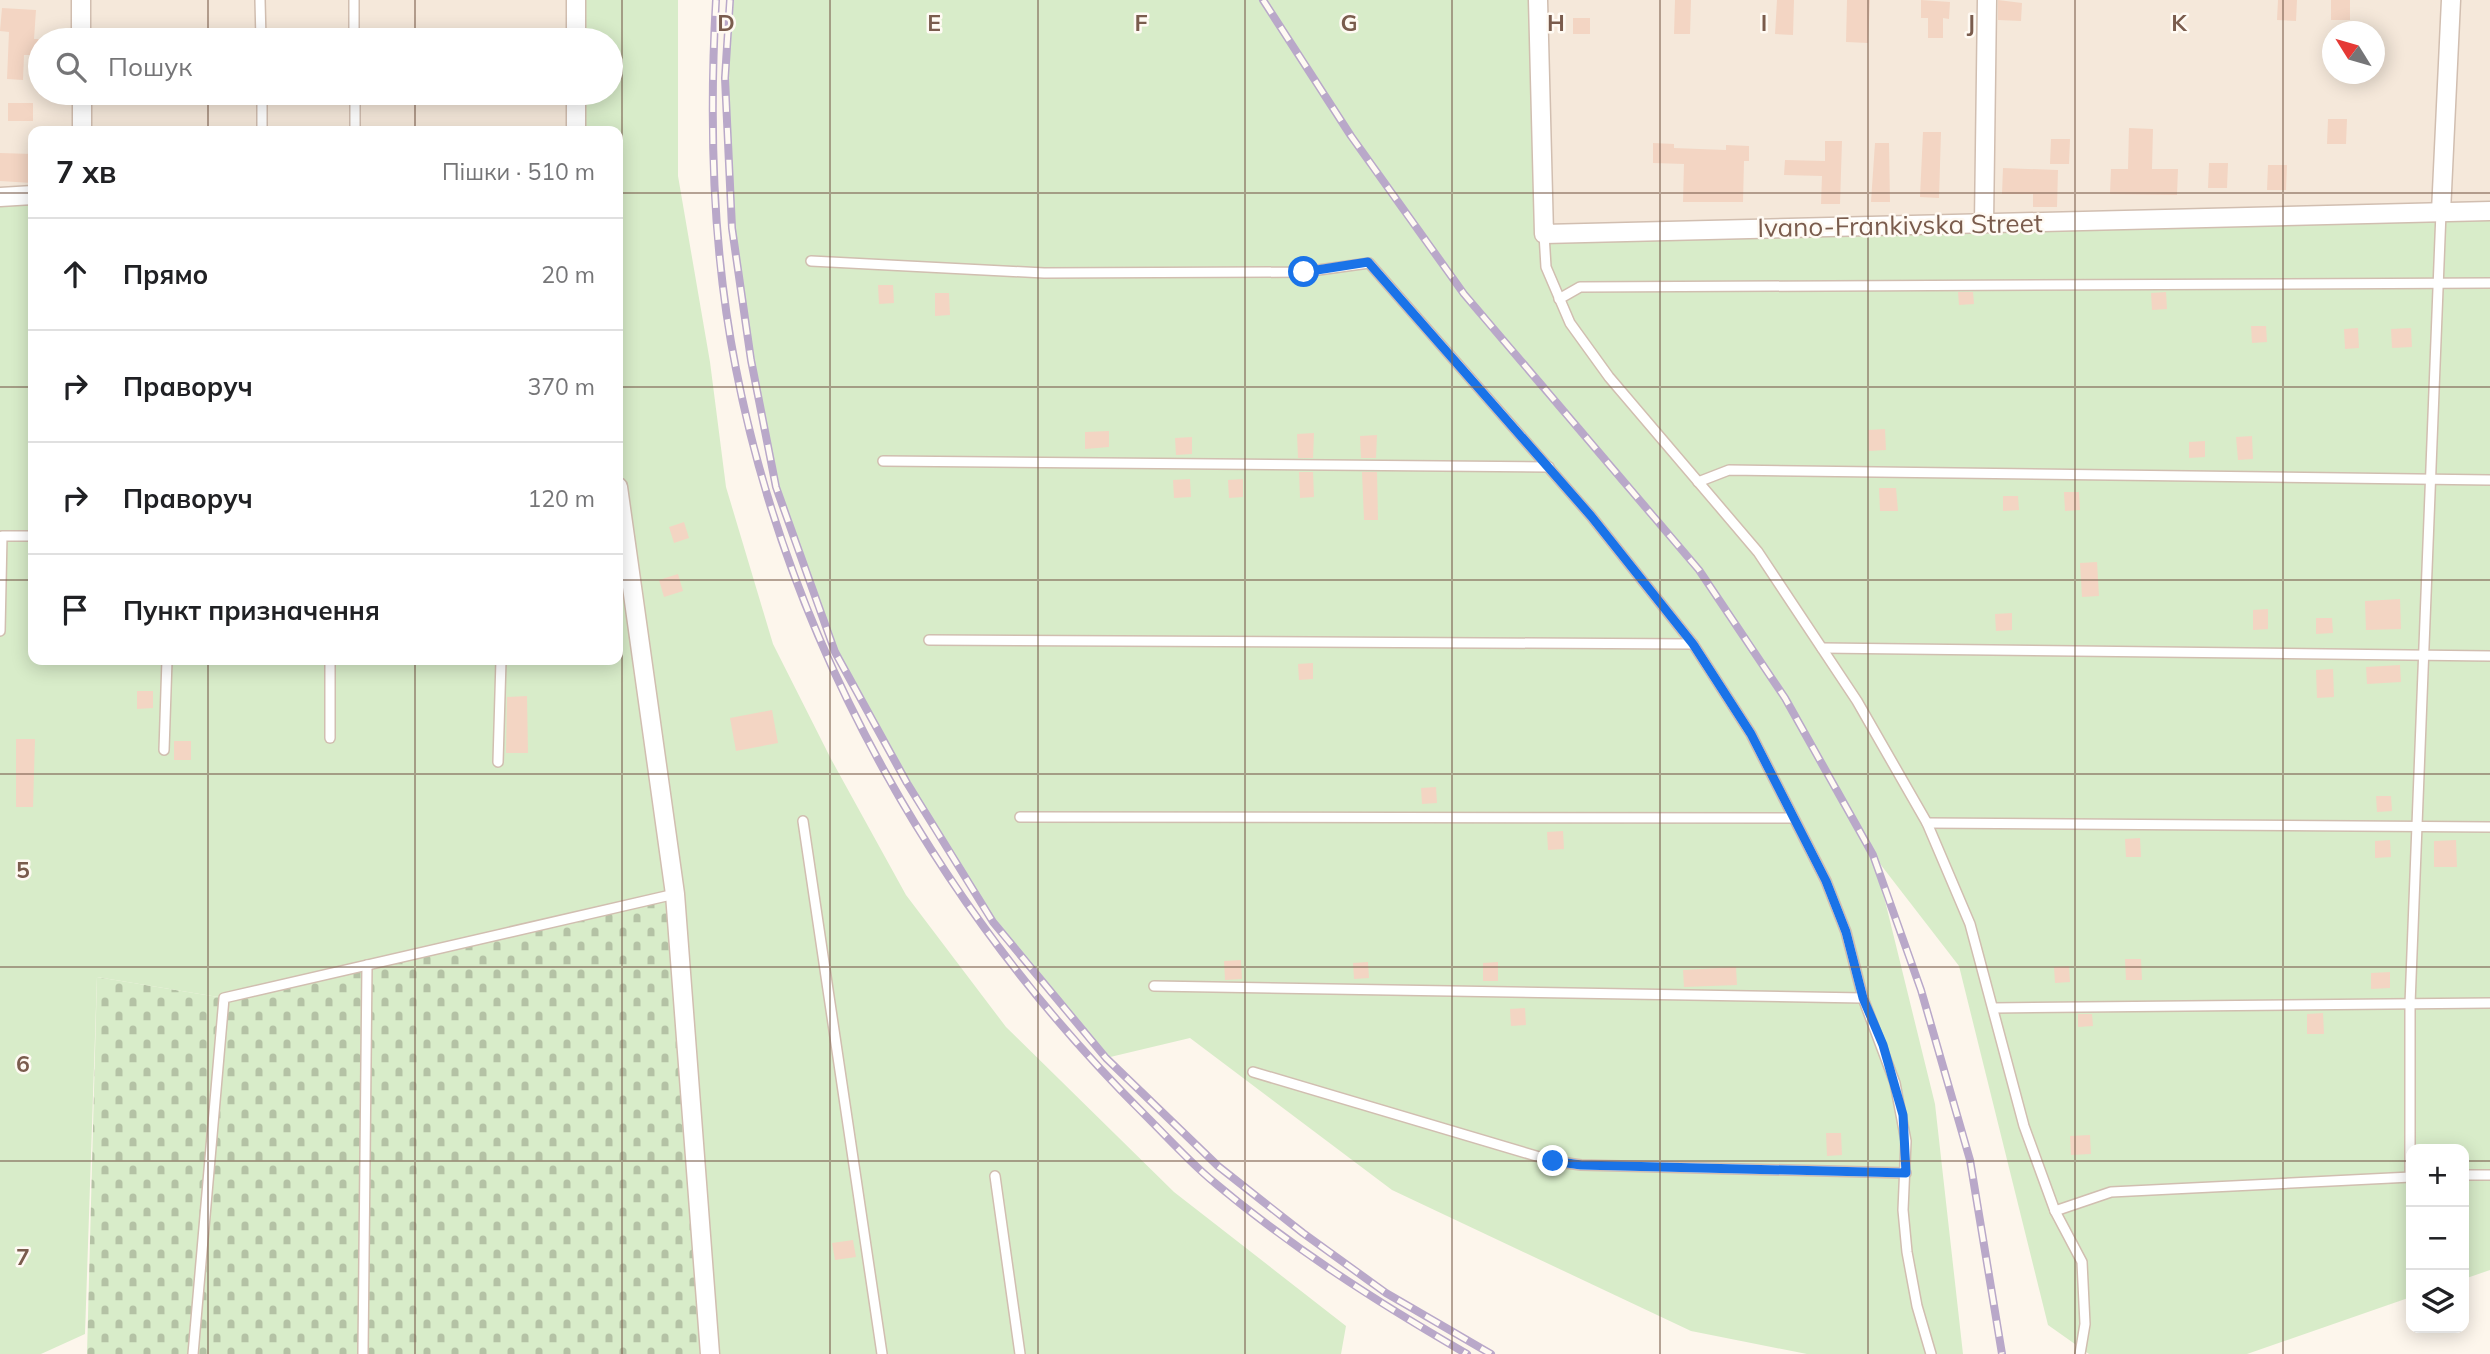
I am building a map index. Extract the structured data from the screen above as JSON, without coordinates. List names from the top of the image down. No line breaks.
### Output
{"streets":{"street":["Ivano-Frankivska Street"]},"north":"top left","page":{"search":"Пошук","heading":["7 хв","Пішки · 510 m"],"list":[["Прямо","20 m"],["Праворуч","370 m"],["Праворуч","120 m"],"Пункт призначення"],"map_buttons":["+","−"]},"grid":{"columns":["D","E","F","G","H","I","J","K"],"rows":["5","6","7"]}}
